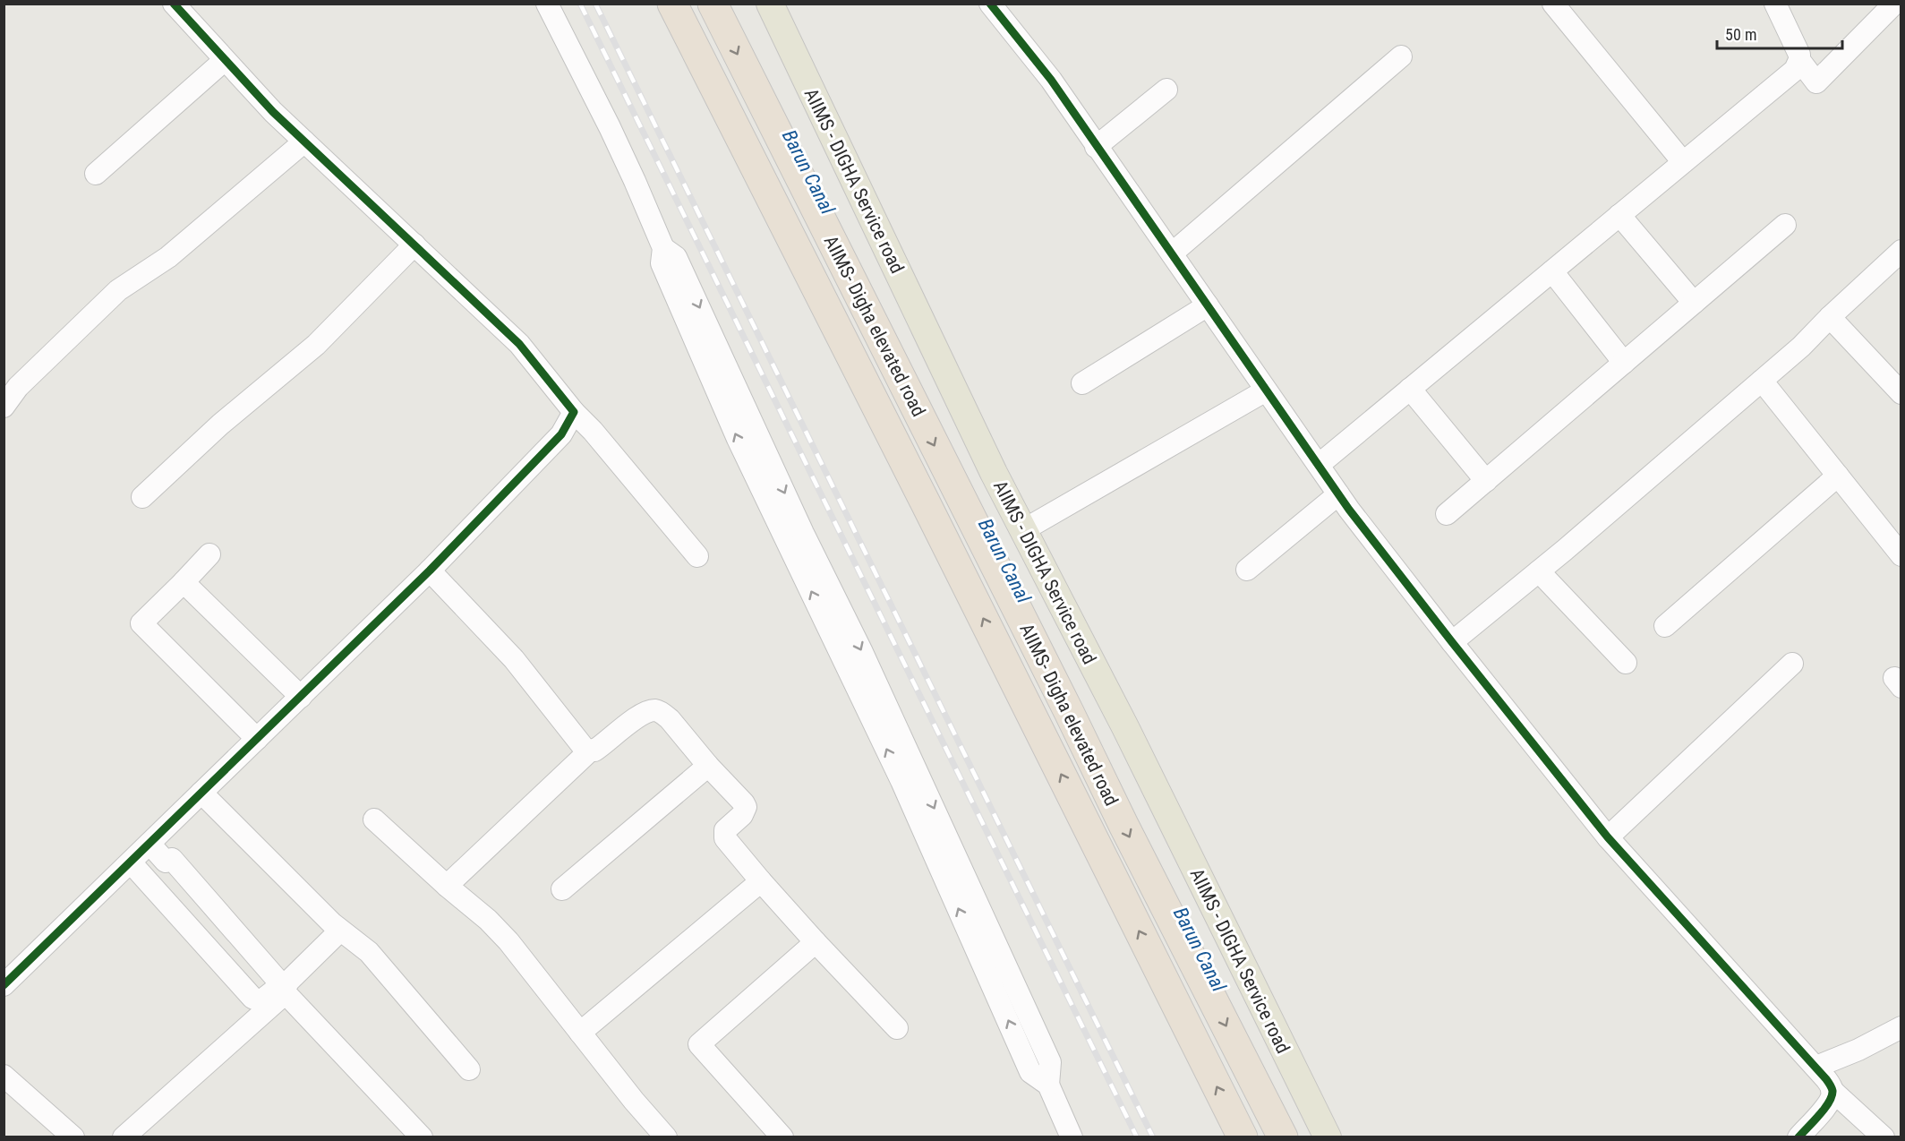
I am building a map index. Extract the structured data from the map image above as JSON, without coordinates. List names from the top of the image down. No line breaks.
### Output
{"streets":{"highway":["AIIMS- Digha elevated road"],"main road":["AIIMS - DIGHA Service road"]},"water":["Barun Canal"],"scale_bar":"50 m"}
